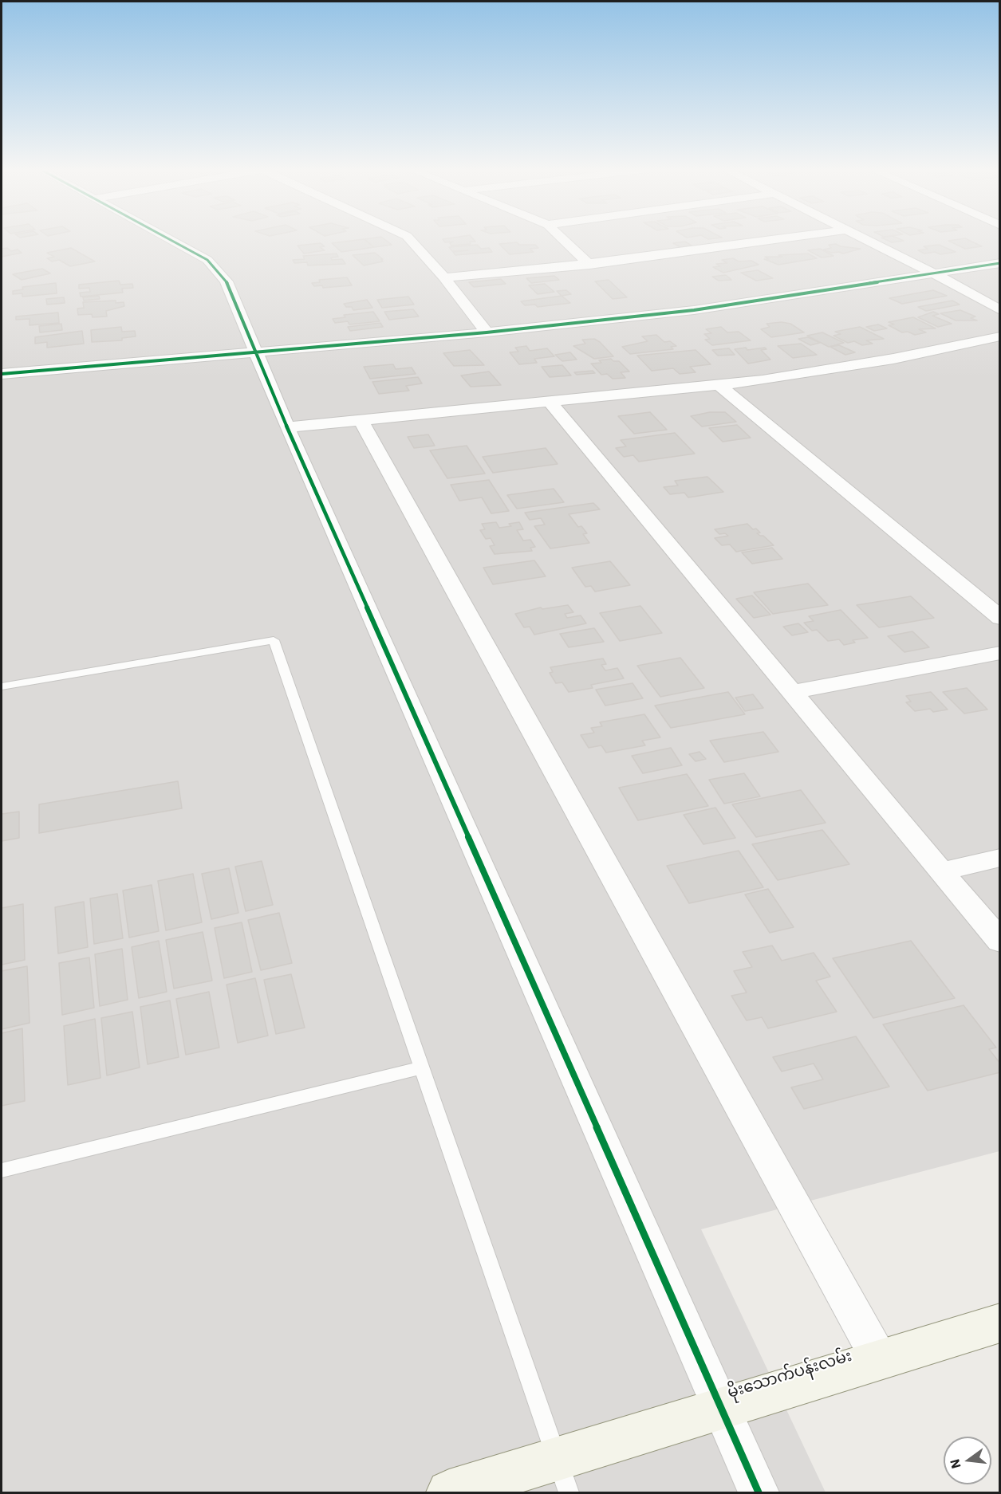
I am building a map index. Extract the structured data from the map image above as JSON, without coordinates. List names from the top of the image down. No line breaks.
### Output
{"streets":{"street":["မိုးသောက်ပန်းလမ်း"]},"north":"left"}
